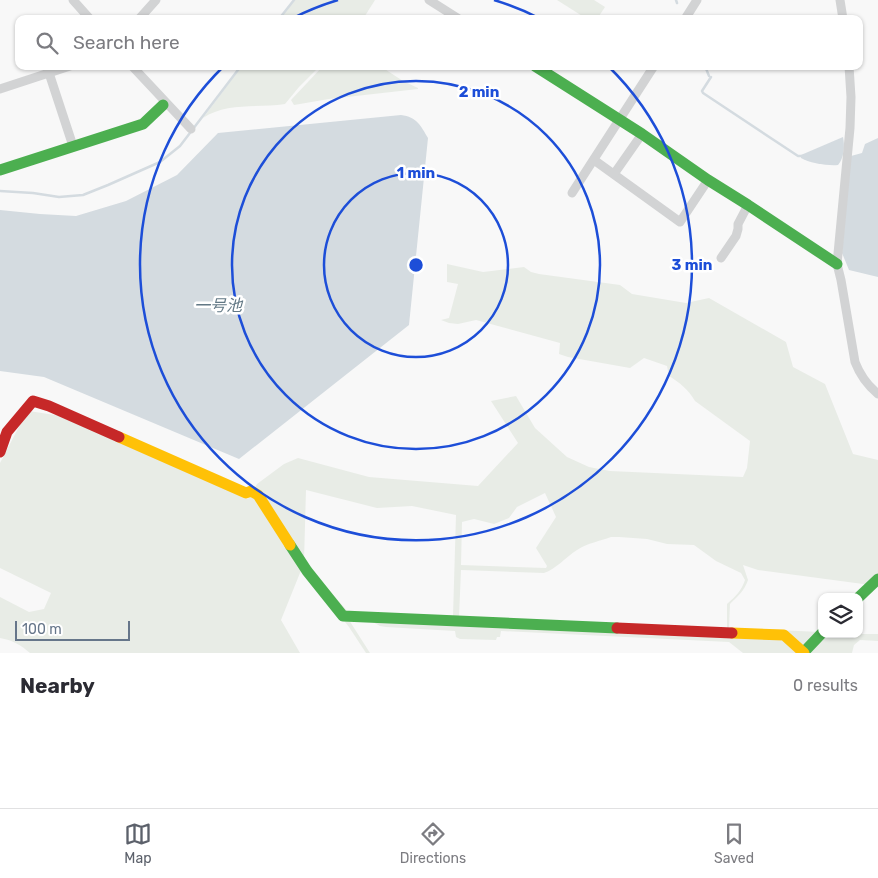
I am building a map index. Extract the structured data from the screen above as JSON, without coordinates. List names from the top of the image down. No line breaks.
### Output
{"water":["一号池"],"scale_bar":"100 m","page":{"search":"Search here","scale":"100 m","heading":["Nearby","0 results"],"nav":["Map","Directions","Saved"]},"rings":["2 min","1 min","3 min"]}
